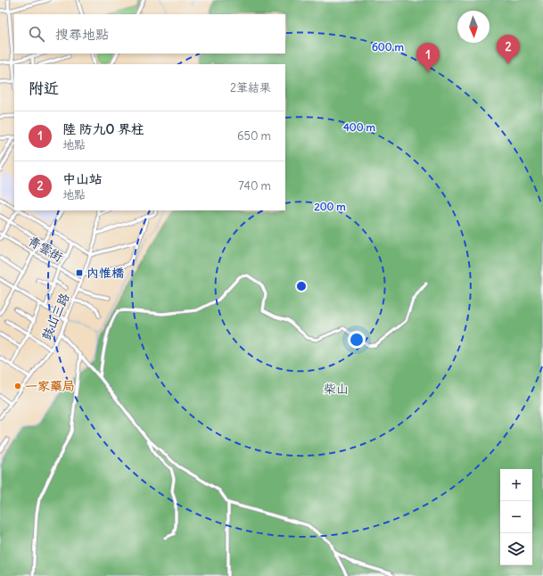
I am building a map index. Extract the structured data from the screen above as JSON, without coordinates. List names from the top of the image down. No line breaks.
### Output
{"streets":{"street":["青雲街","鼓山三路"]},"crossings":[["青雲街","鼓山三路"]],"parks":["柴山"],"places":{"transit":["內惟橋"],"other":["一家藥局"]},"north":"bottom","page":{"search":"搜尋地點","pins":["2","1"],"heading":["附近","2筆結果"],"list":[{"mark":"1","name":"陸 防九0 界柱","note":"地點","value":"650 m"},{"mark":"2","name":"中山站","note":"地點","value":"740 m"}],"map_buttons":["+","−"]},"rings":["600 m","400 m","200 m"]}
